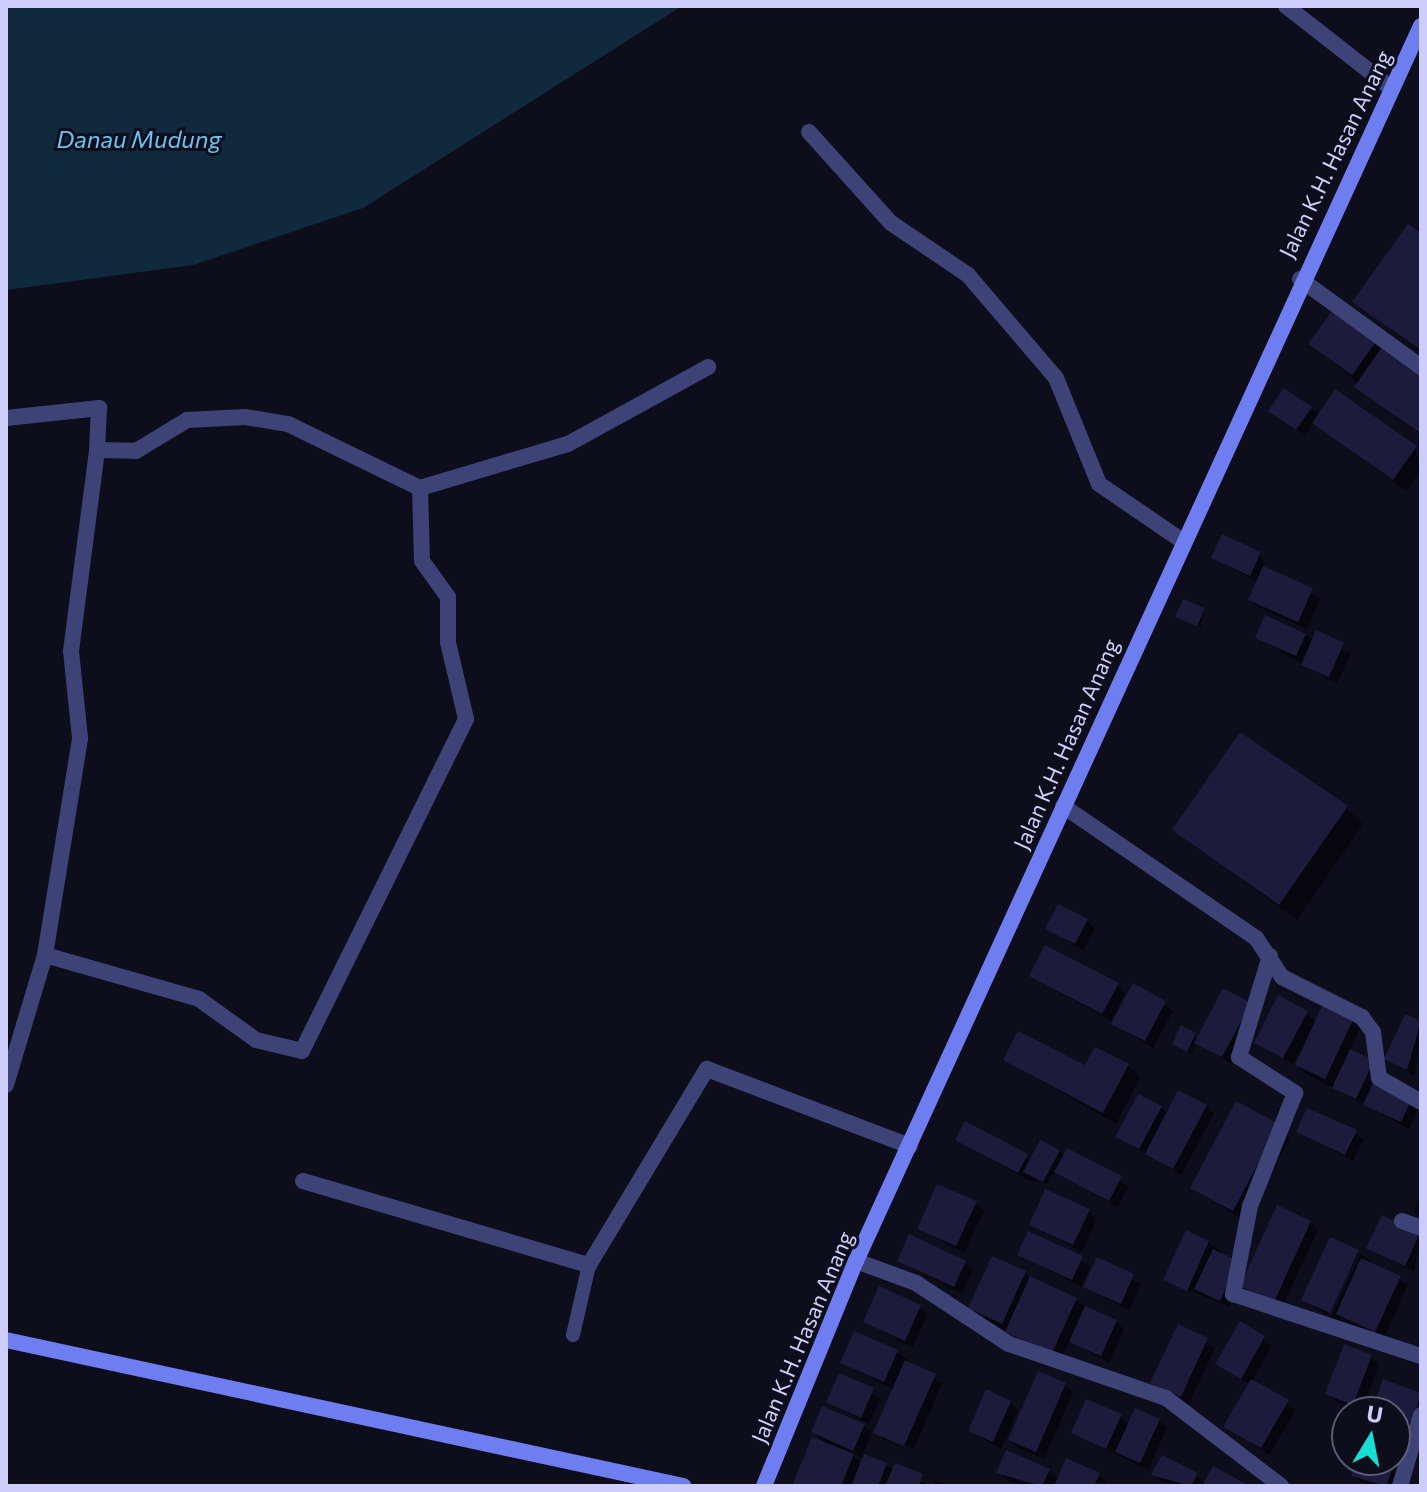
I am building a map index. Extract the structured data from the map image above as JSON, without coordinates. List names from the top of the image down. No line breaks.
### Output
{"streets":{"main road":["Jalan K.H. Hasan Anang"]},"water":["Danau Mudung"],"north":"top"}
